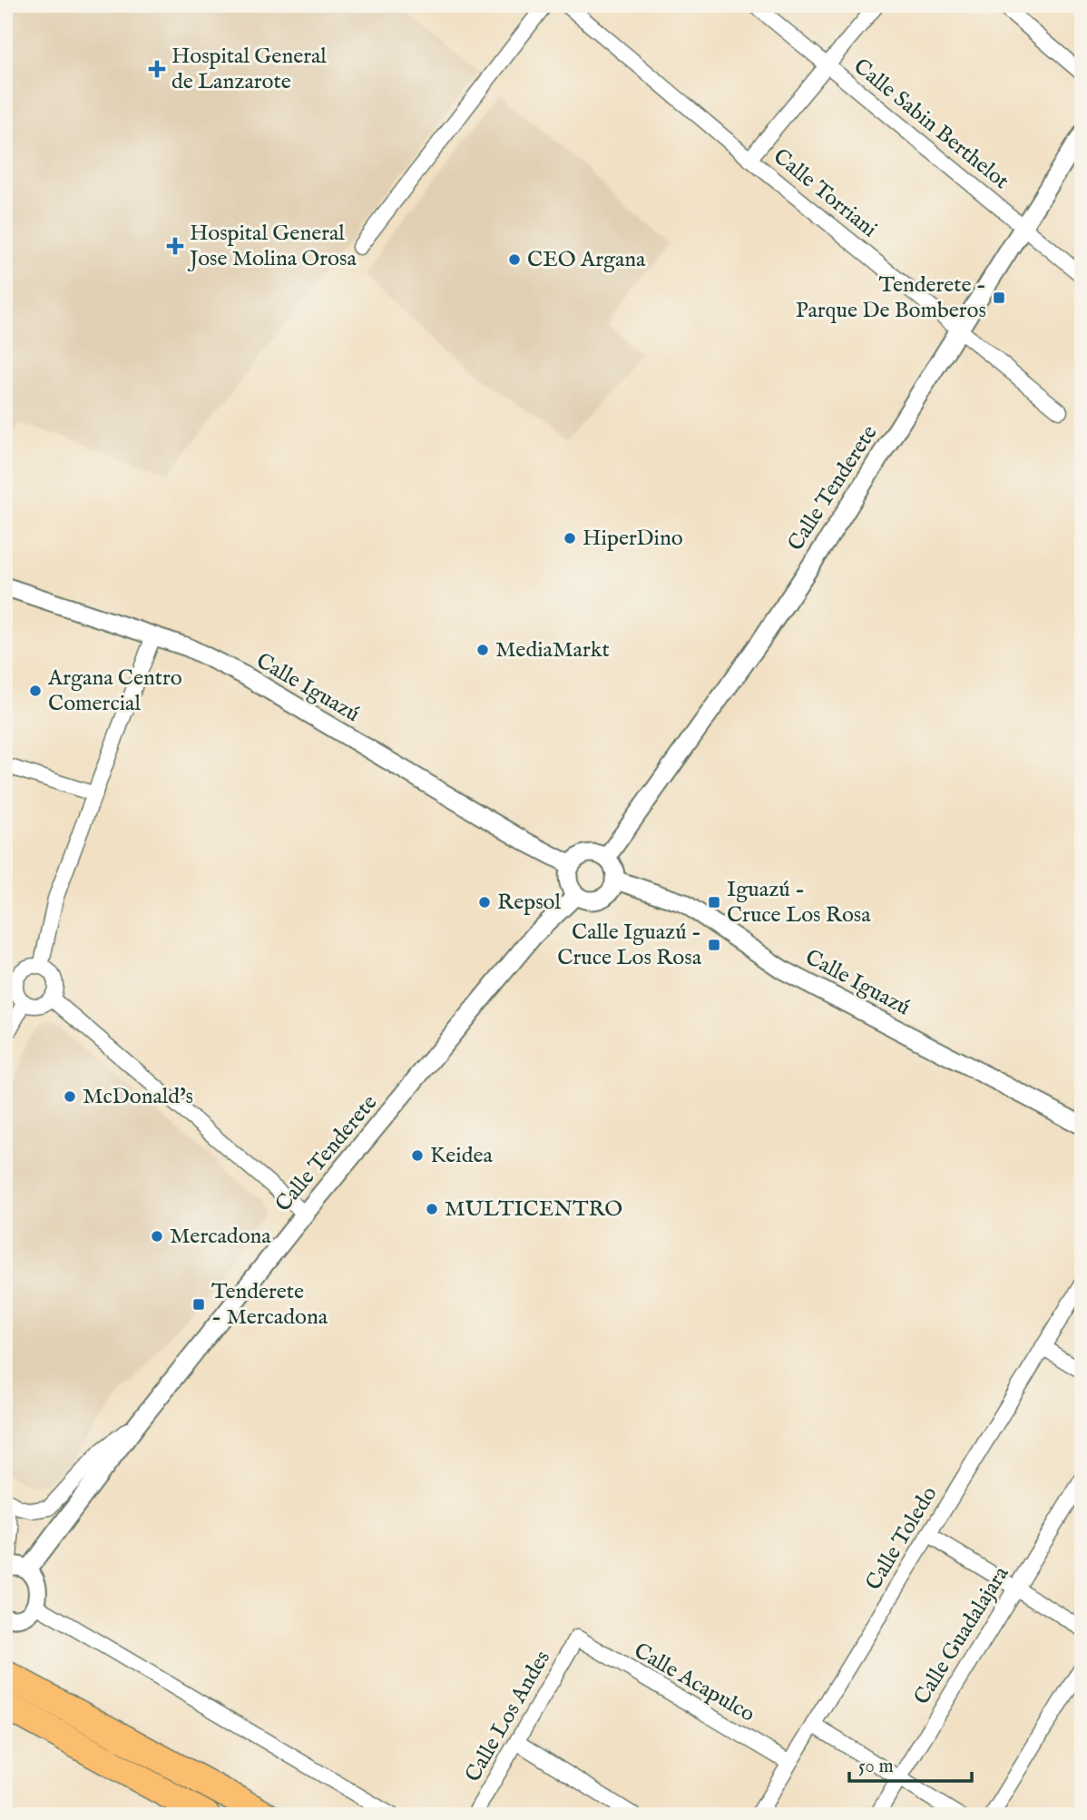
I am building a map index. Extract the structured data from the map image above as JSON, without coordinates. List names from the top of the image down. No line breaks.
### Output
{"streets":{"street":["Calle Sabin Berthelot","Calle Torriani","Calle Tenderete","Calle Iguazú","Calle Toledo","Calle Guadalajara","Calle Acapulco","Calle Los Andes"]},"crossings":[["Calle Sabin Berthelot","Calle Tenderete"],["Calle Torriani","Calle Tenderete"],["Calle Tenderete","Calle Iguazú"],["Calle Toledo","Calle Acapulco"],["Calle Acapulco","Calle Los Andes"]],"places":{"health":["Hospital General de Lanzarote","Hospital General Jose Molina Orosa"],"other":["CEO Argana","HiperDino","MediaMarkt","Argana Centro Comercial","Repsol","McDonald's","Keidea","MULTICENTRO","Mercadona"],"transit":["Tenderete - Parque De Bomberos","Iguazú - Cruce Los Rosa","Calle Iguazú - Cruce Los Rosa","Tenderete - Mercadona"]},"scale_bar":"50 m"}
